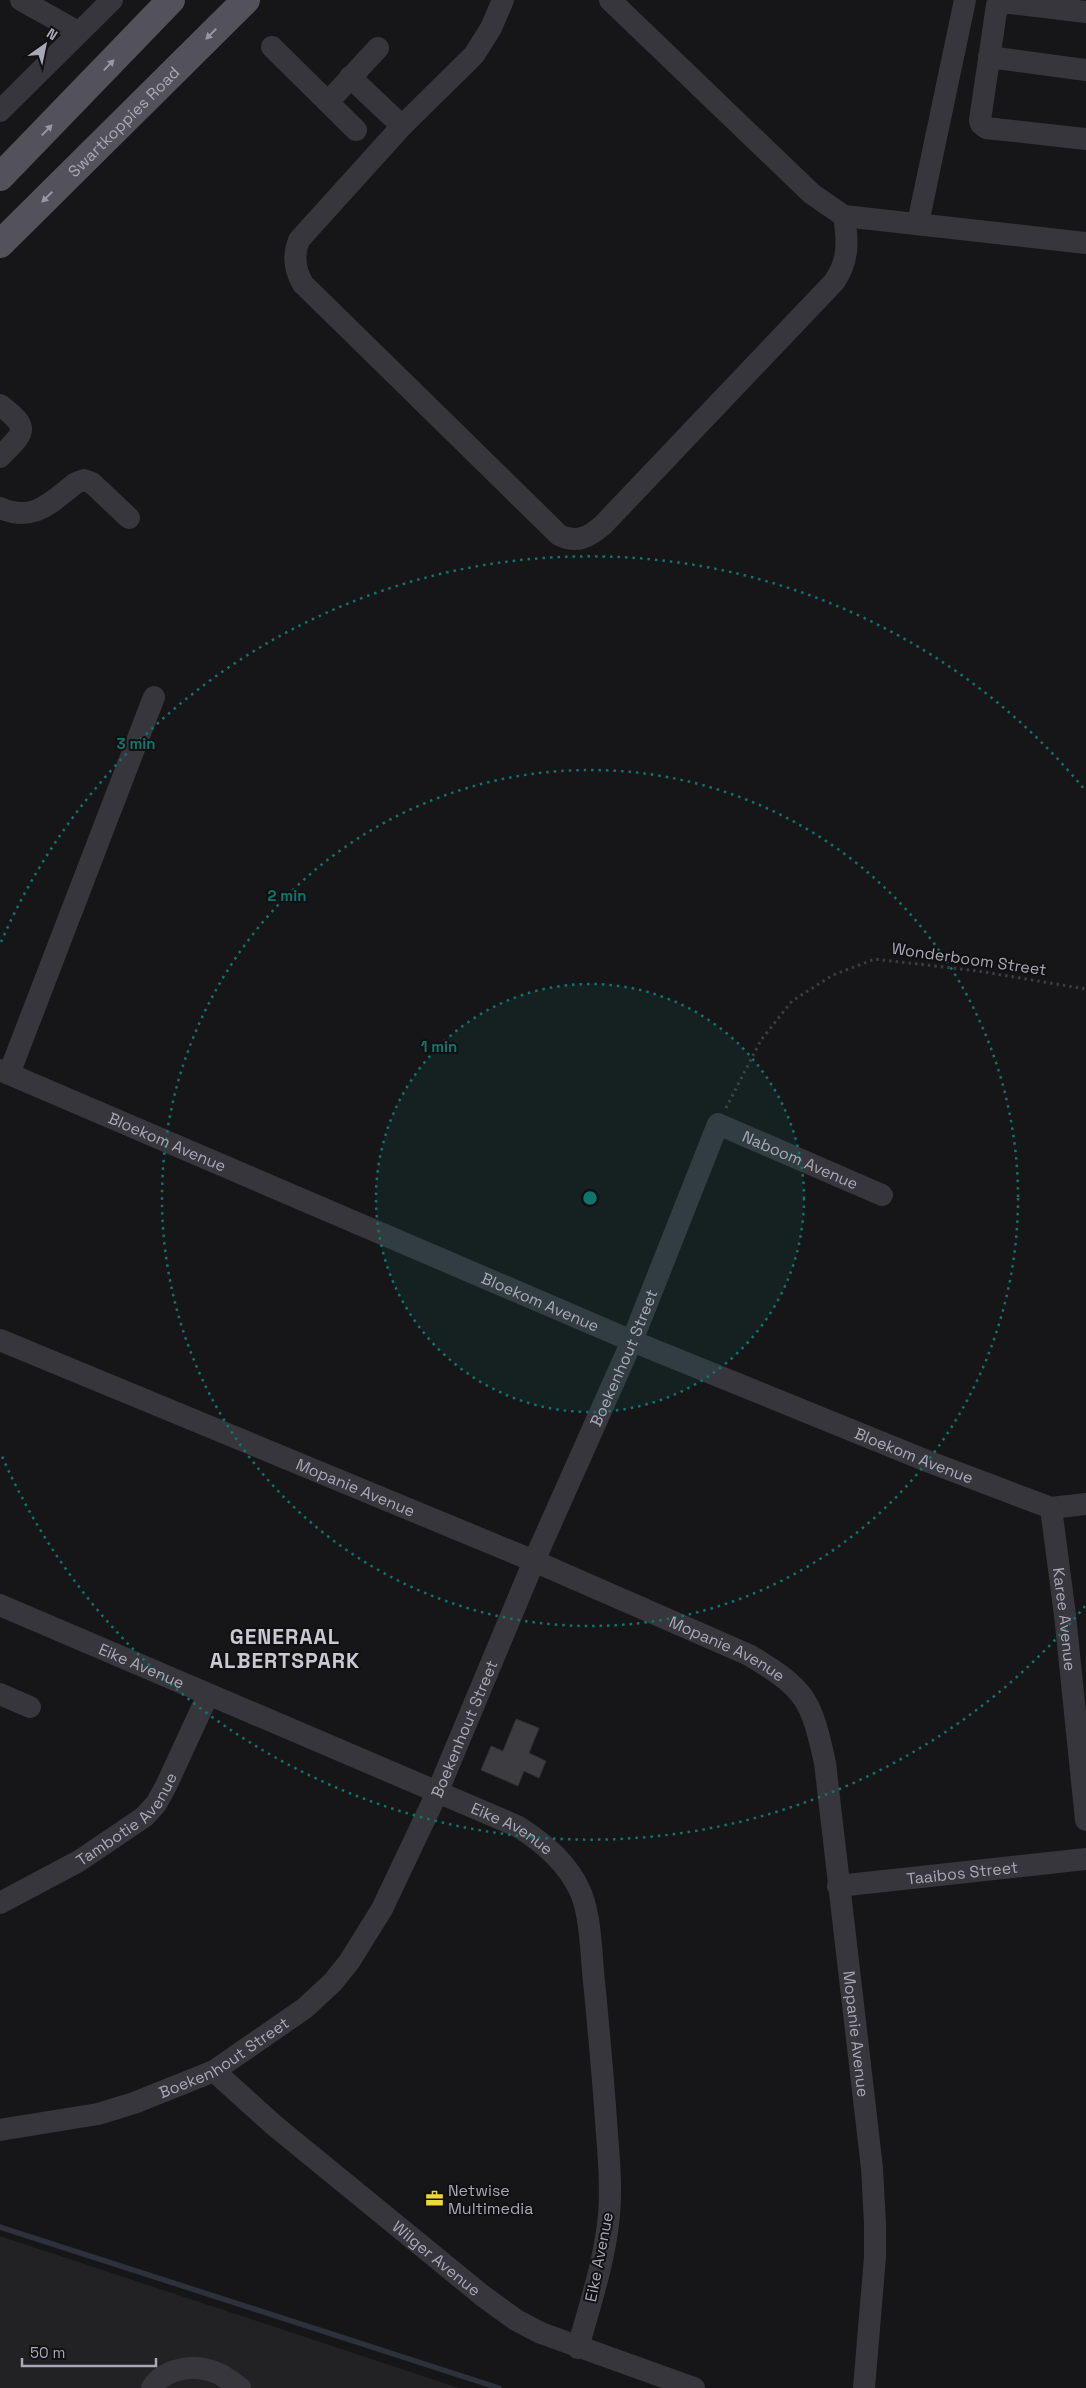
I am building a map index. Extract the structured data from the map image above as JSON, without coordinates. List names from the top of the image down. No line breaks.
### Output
{"streets":{"main road":["Swartkoppies Road"],"street":["Bloekom Avenue","Naboom Avenue","Boekenhout Street","Mopanie Avenue","Karee Avenue","Eike Avenue","Tambotie Avenue","Taaibos Street","Wilger Avenue"],"path":["Wonderboom Street"]},"crossings":[["Wonderboom Street","Naboom Avenue"],["Wonderboom Street","Boekenhout Street"],["Bloekom Avenue","Boekenhout Street"],["Bloekom Avenue","Karee Avenue"],["Naboom Avenue","Boekenhout Street"],["Boekenhout Street","Mopanie Avenue"],["Boekenhout Street","Eike Avenue"],["Boekenhout Street","Wilger Avenue"],["Mopanie Avenue","Taaibos Street"],["Eike Avenue","Tambotie Avenue"],["Eike Avenue","Wilger Avenue"]],"districts":["GENERAAL ALBERTSPARK"],"places":{"office":["Netwise Multimedia"]},"scale_bar":"50 m","north":"top right","rings":["3 min","2 min","1 min"]}
